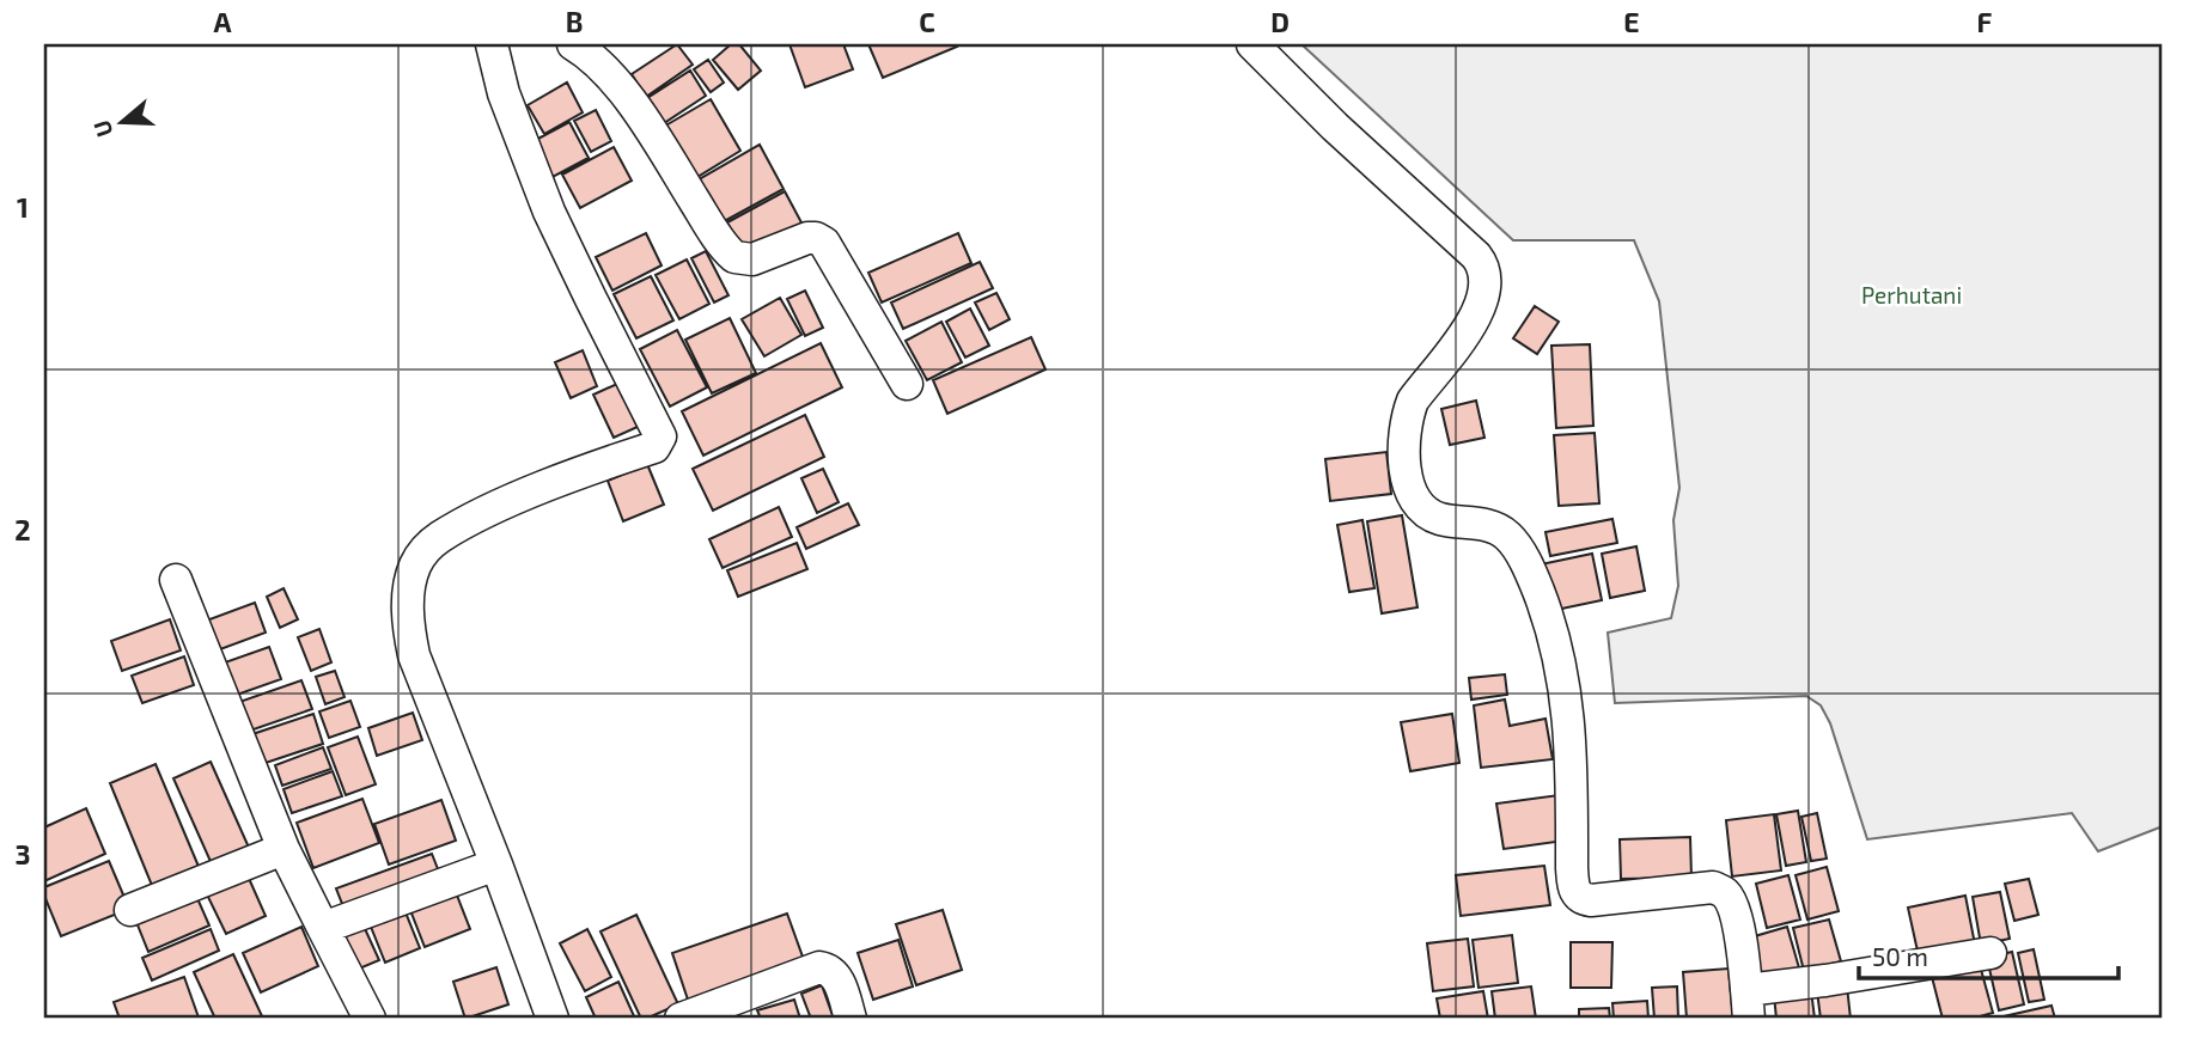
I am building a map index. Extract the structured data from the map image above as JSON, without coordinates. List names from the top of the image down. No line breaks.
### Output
{"parks":["Perhutani"],"scale_bar":"50 m","north":"left","grid":{"columns":["A","B","C","D","E","F"],"rows":["1","2","3"]}}
